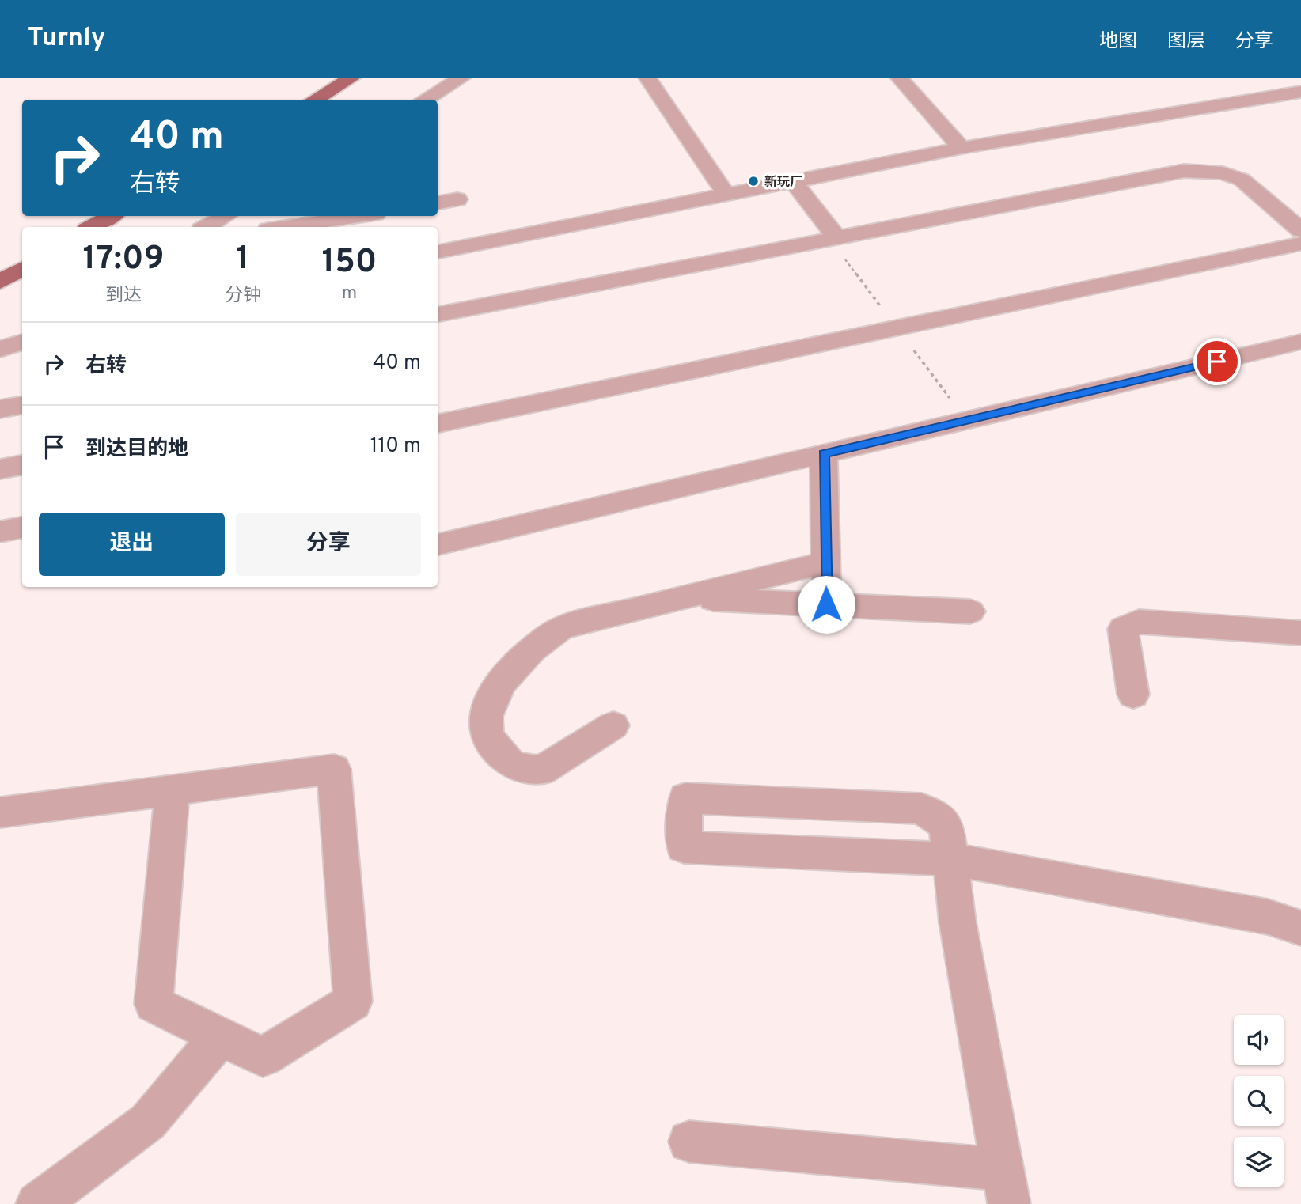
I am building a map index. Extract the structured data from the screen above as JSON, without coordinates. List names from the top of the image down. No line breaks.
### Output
{"places":["新玩厂"],"page":{"header":"Turnly","nav":["地图","图层","分享"],"turn":["40 m","右转"],"eta":["17:09","到达","1","分钟","150","m"],"list":[{"name":"右转","value":"40 m"},{"name":"到达目的地","value":"110 m"}],"buttons":["退出","分享"]}}
